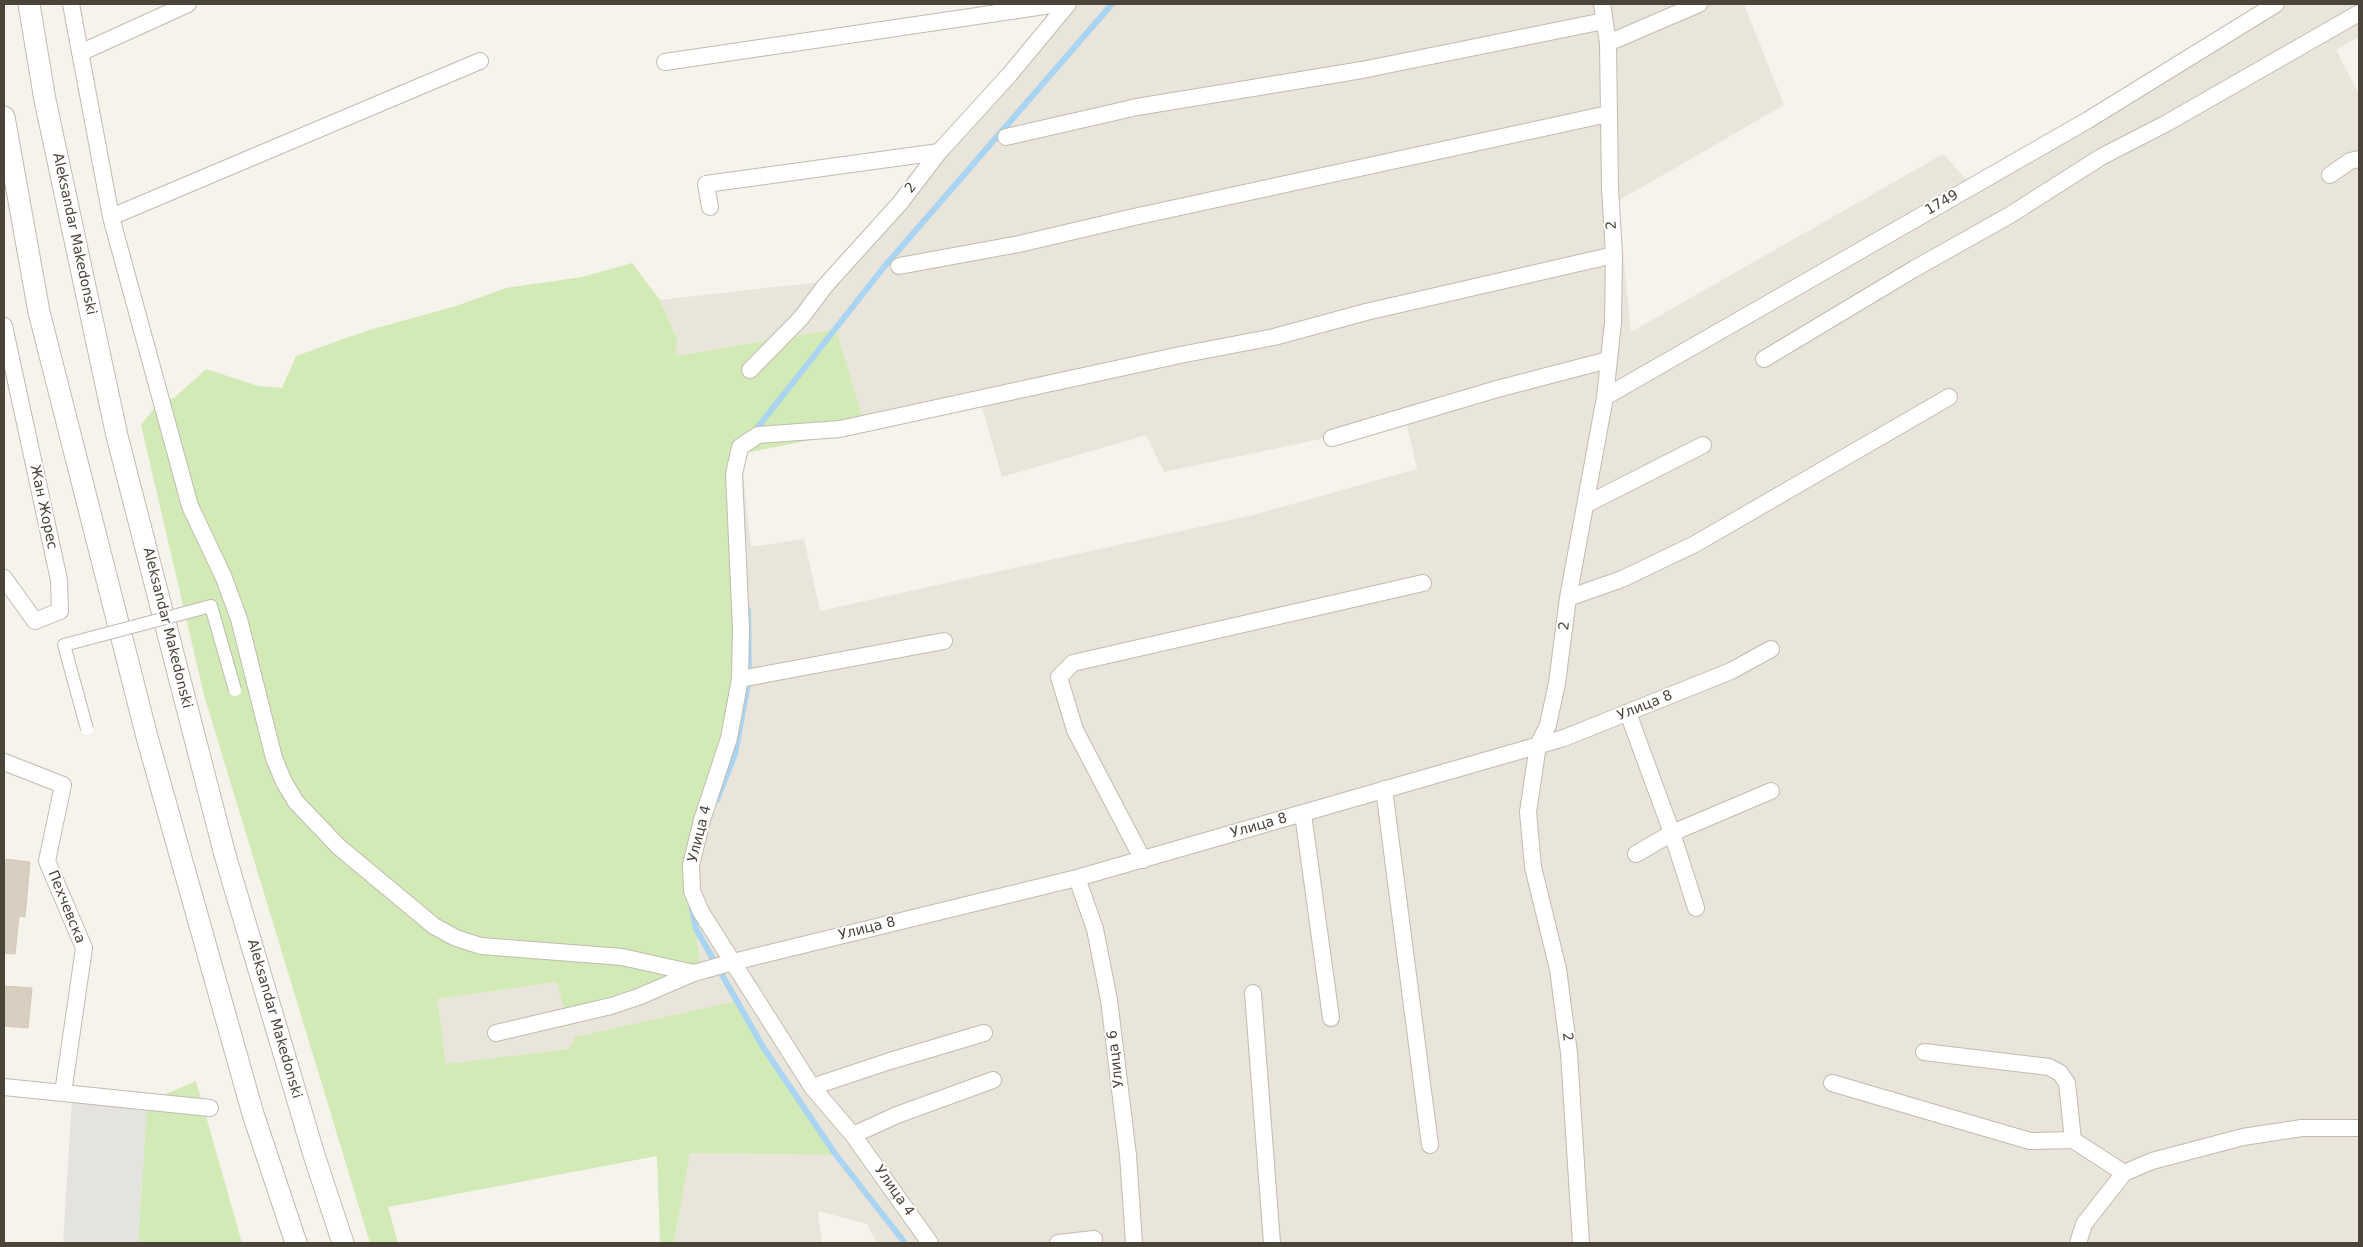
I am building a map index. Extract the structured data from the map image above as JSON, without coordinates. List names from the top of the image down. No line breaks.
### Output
{"streets":{"street":["2","1749","Aleksandar Makedonski","Жан Жорес","Улица 8","Улица 4","Пехчевска","Улица 6"]},"crossings":[["2","1749"],["2","Улица 8"],["2","Улица 4"],["Улица 8","Улица 4"],["Улица 8","Улица 6"]]}
